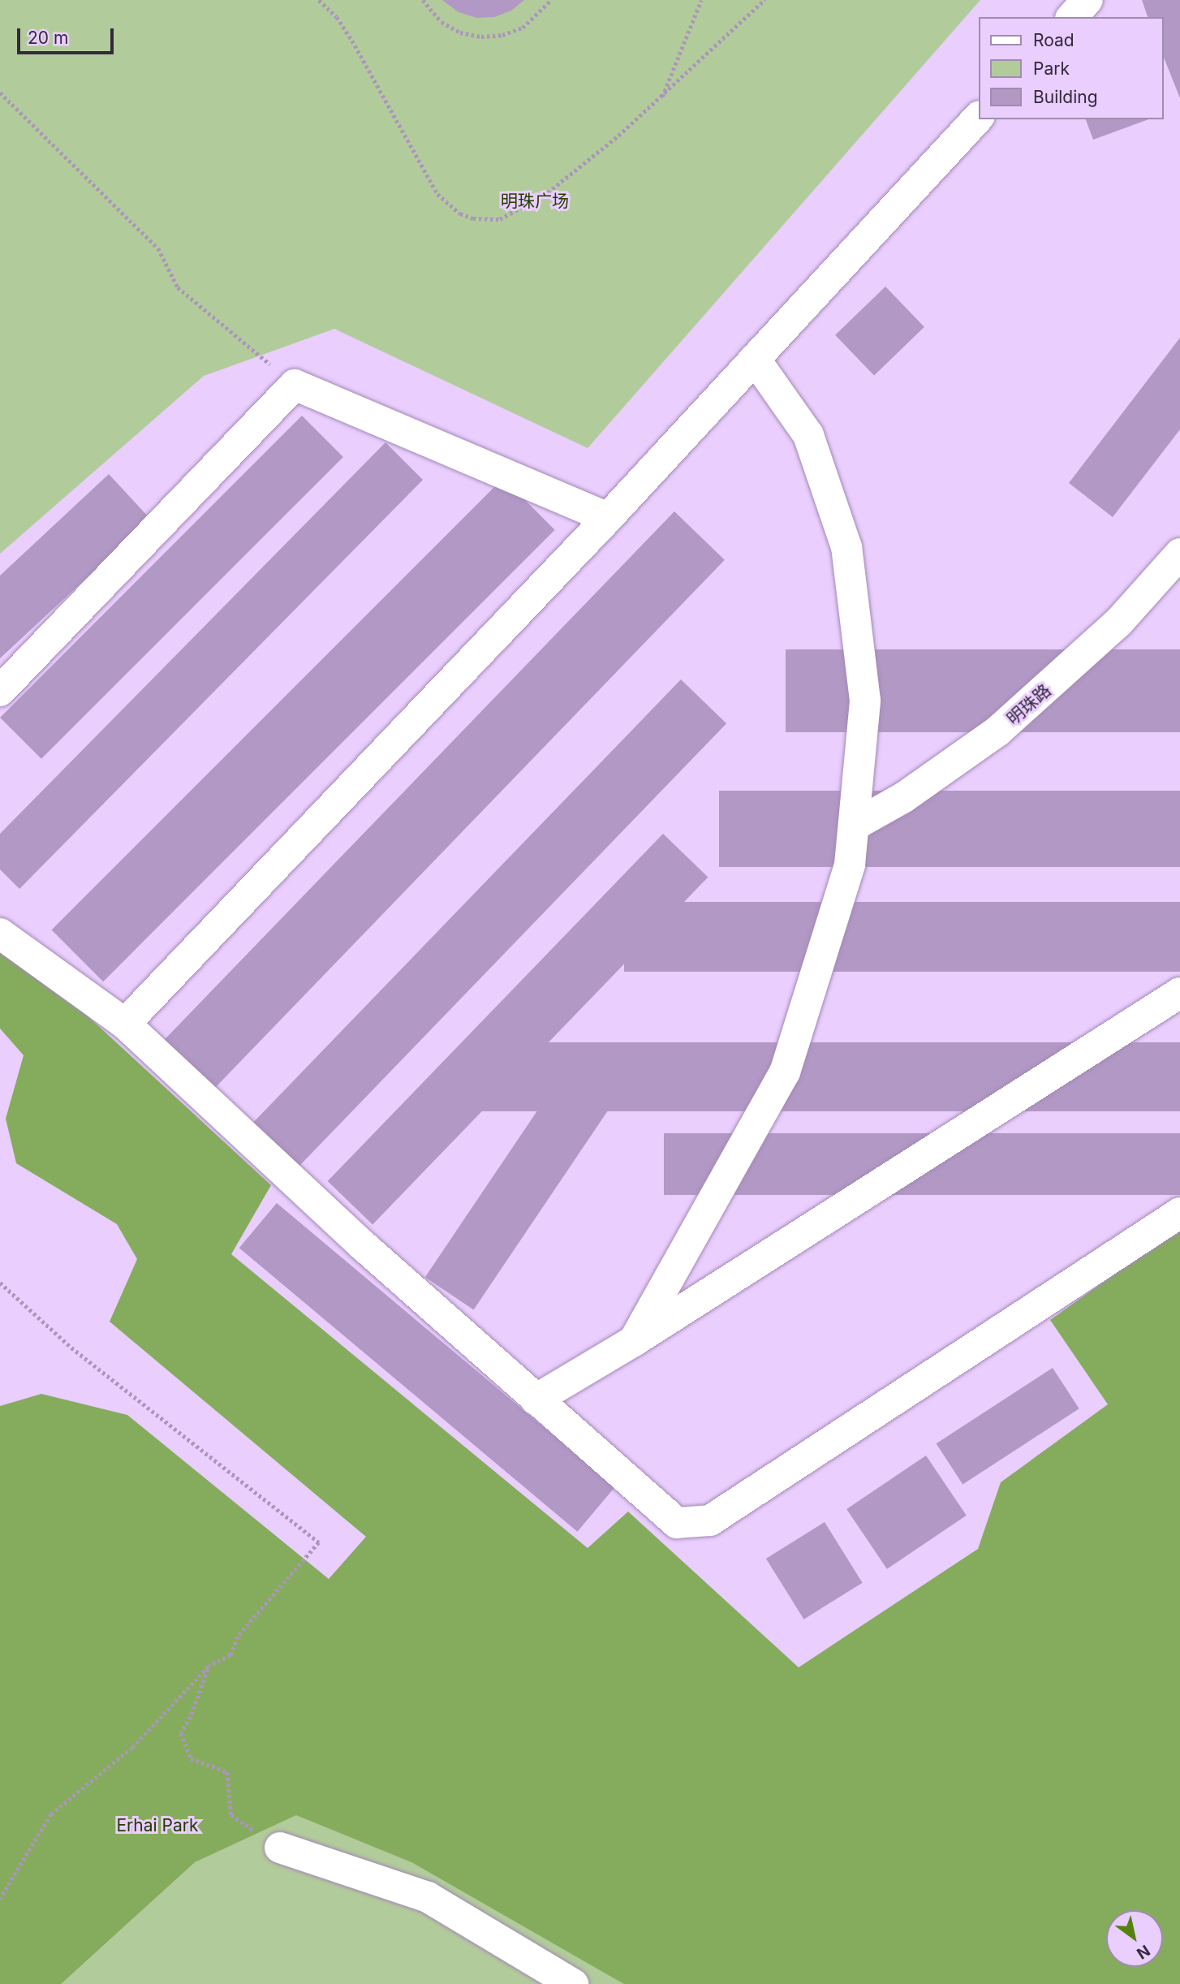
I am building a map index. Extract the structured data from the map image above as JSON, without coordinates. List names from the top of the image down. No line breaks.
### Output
{"streets":{"street":["明珠路"]},"parks":["明珠广场","Erhai Park"],"legend":["Road","Park","Building"],"scale_bar":"20 m","north":"bottom right"}
